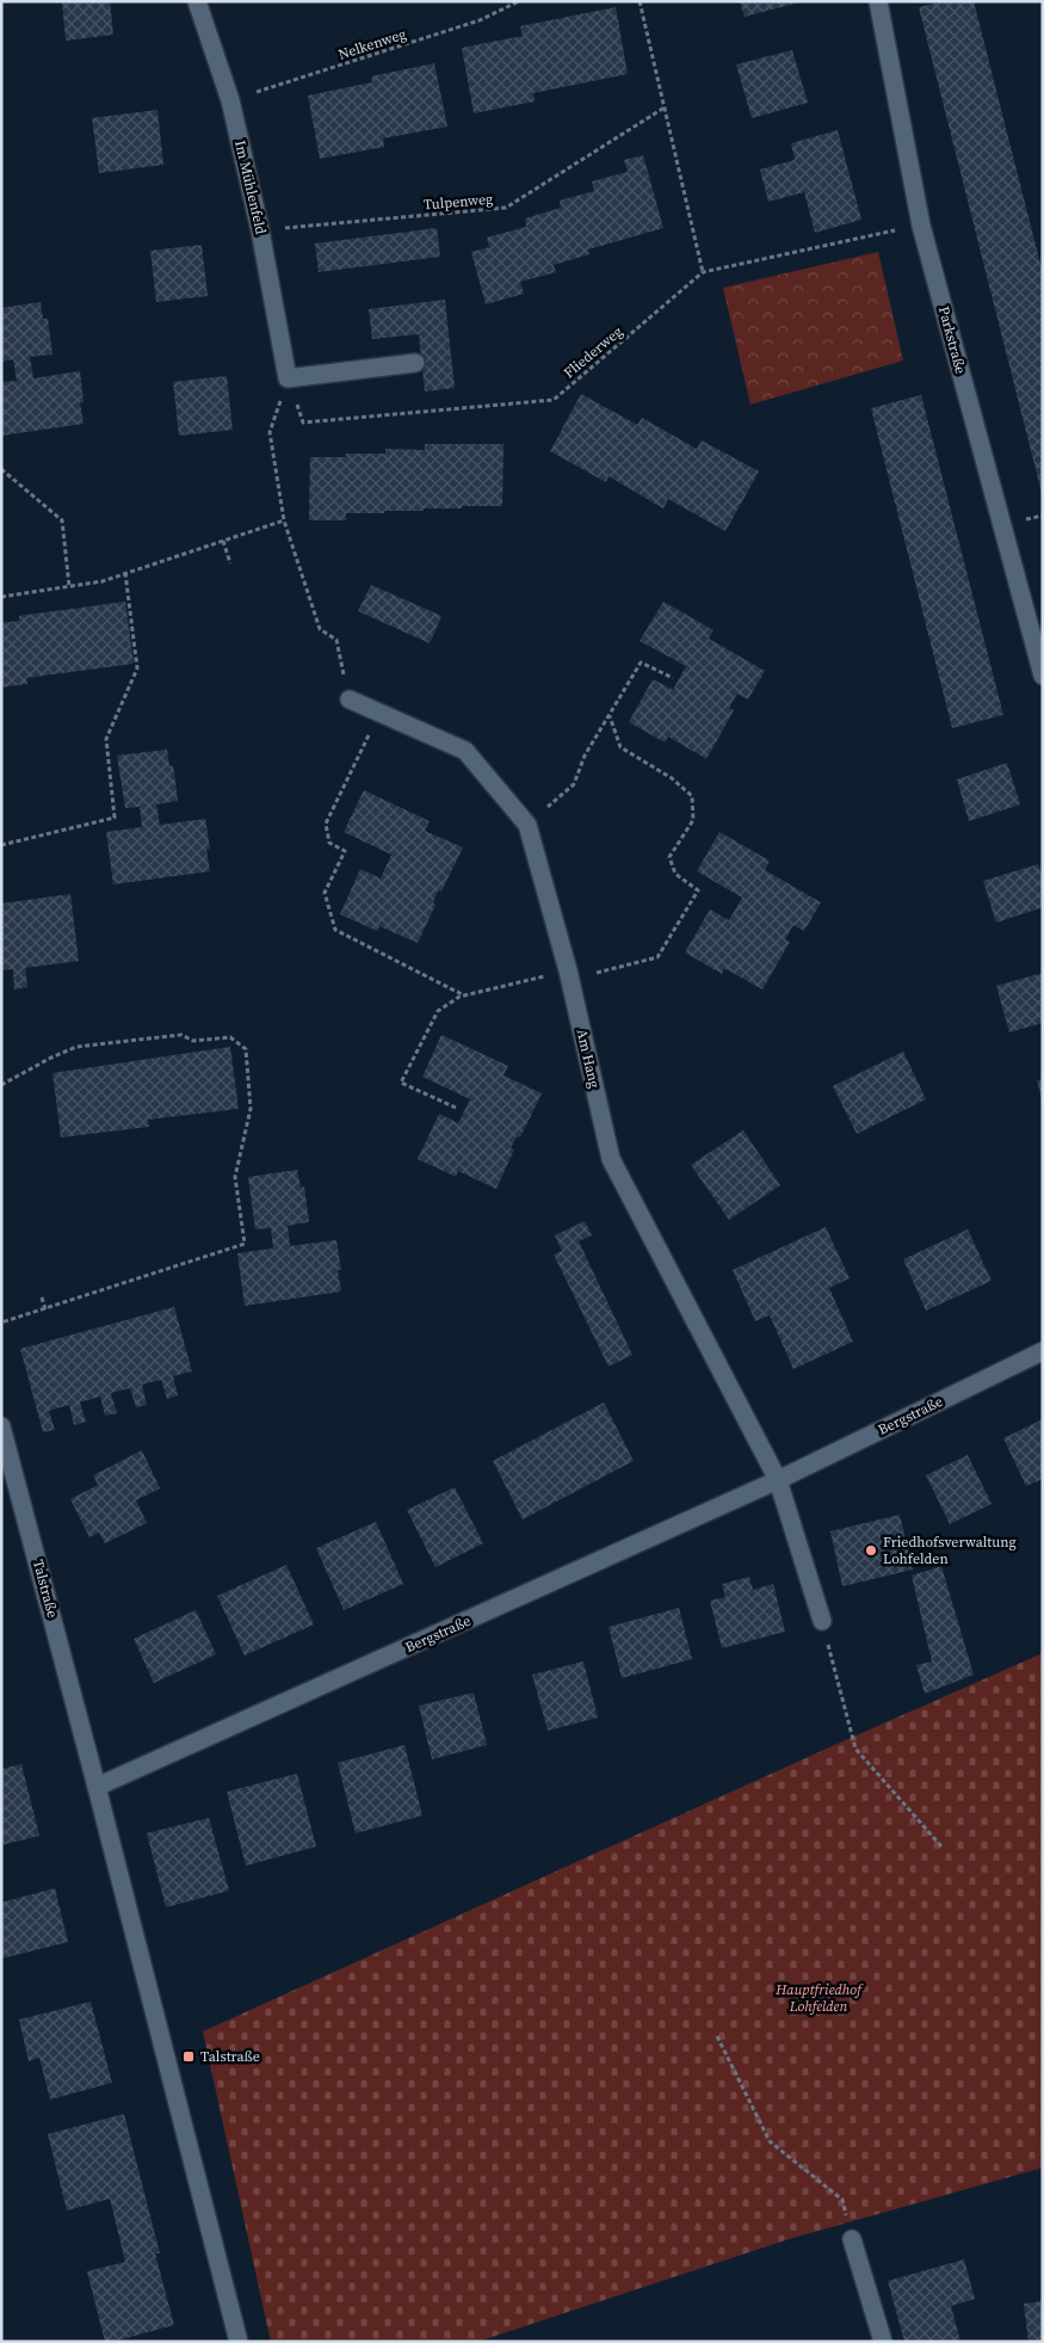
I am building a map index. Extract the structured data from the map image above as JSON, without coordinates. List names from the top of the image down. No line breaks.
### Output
{"streets":{"street":["Im Mühlenfeld","Parkstraße","Am Hang","Bergstraße","Talstraße"],"path":["Nelkenweg","Tulpenweg","Fliederweg"]},"crossings":[["Nelkenweg","Im Mühlenfeld"],["Im Mühlenfeld","Tulpenweg"],["Im Mühlenfeld","Fliederweg"],["Parkstraße","Fliederweg"],["Am Hang","Bergstraße"],["Bergstraße","Talstraße"]],"parks":["Hauptfriedhof Lohfelden"],"places":{"other":["Friedhofsverwaltung Lohfelden"],"transit":["Talstraße"]}}
